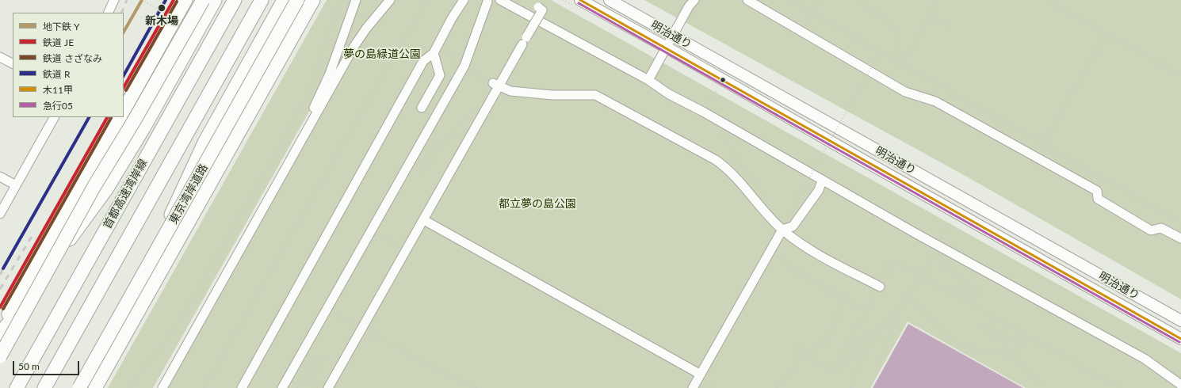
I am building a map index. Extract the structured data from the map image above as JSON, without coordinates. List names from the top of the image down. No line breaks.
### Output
{"streets":{"highway":["首都高速湾岸線","東京湾岸道路"],"main road":["明治通り"]},"parks":["夢の島緑道公園","都立夢の島公園"],"places":["新木場"],"lines":["metro line Y","rail line JE","rail line R","transit line 木11甲","rail line さざなみ","transit line 急行05"],"legend":["地下鉄 Y","鉄道 JE","鉄道 さざなみ","鉄道 R","木11甲","急行05"],"scale_bar":"50 m"}
